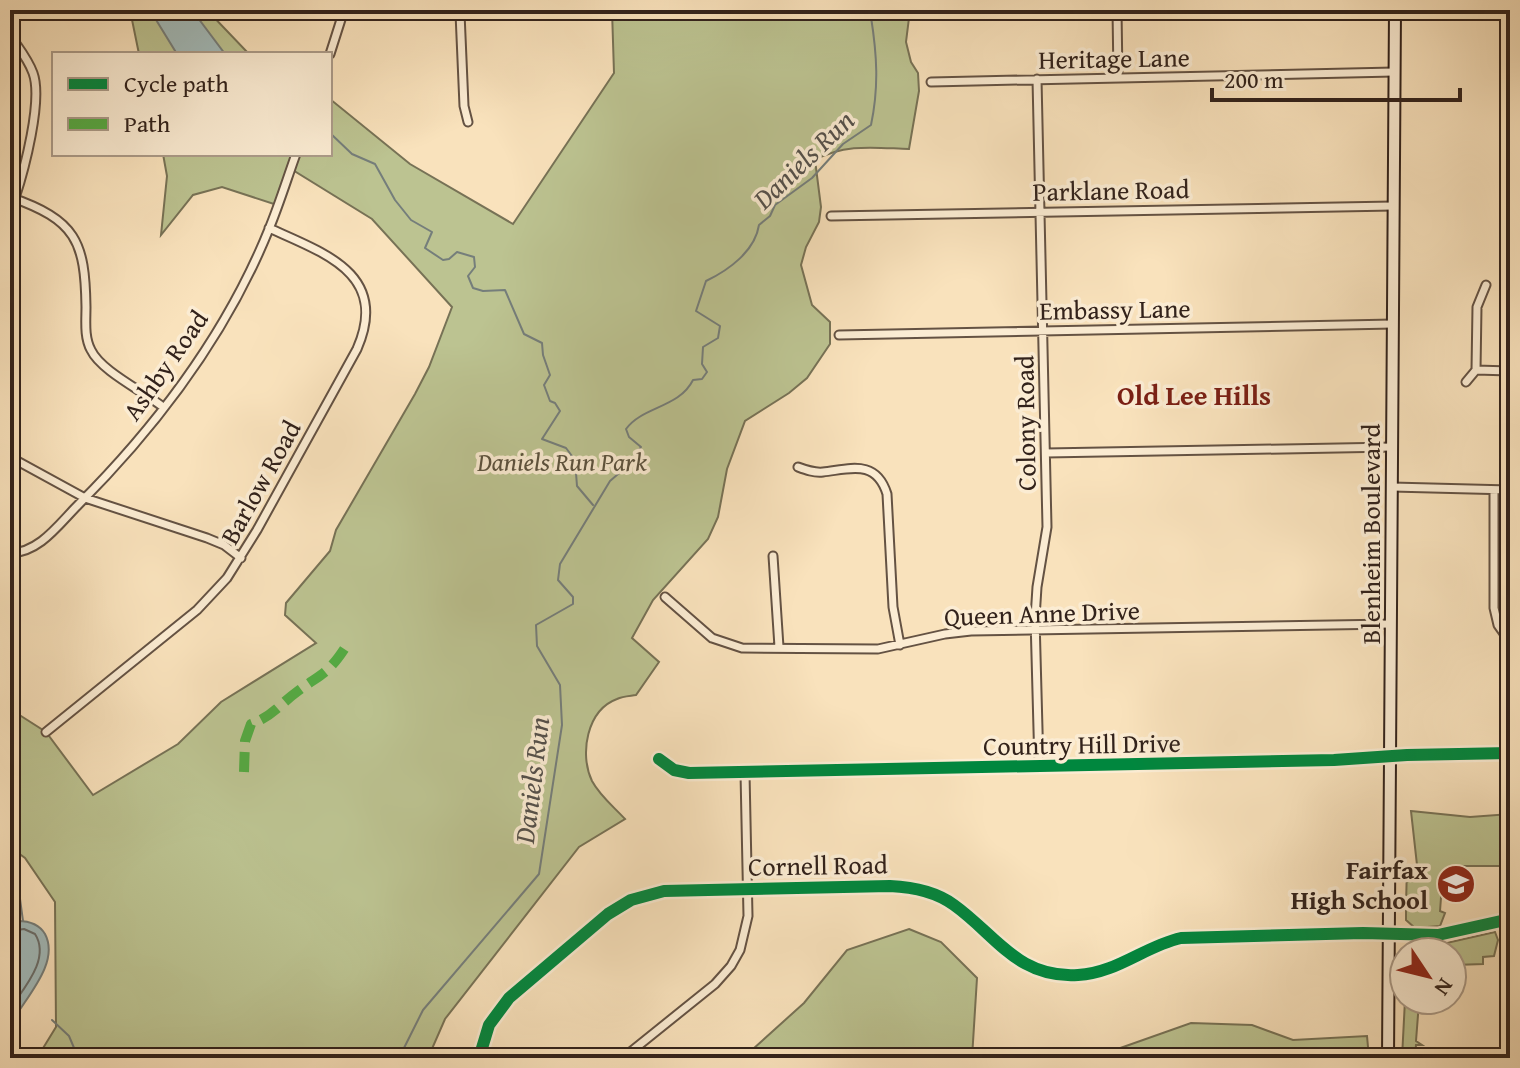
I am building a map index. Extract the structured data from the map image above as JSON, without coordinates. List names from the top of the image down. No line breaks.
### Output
{"streets":{"main road":["Blenheim Boulevard"],"street":["Heritage Lane","Parklane Road","Embassy Lane","Ashby Road","Colony Road","Barlow Road","Queen Anne Drive","Country Hill Drive","Cornell Road"]},"crossings":[["Heritage Lane","Colony Road"],["Heritage Lane","Blenheim Boulevard"],["Parklane Road","Colony Road"],["Parklane Road","Blenheim Boulevard"],["Embassy Lane","Colony Road"],["Embassy Lane","Blenheim Boulevard"],["Ashby Road","Barlow Road"],["Colony Road","Queen Anne Drive"],["Colony Road","Country Hill Drive"],["Blenheim Boulevard","Queen Anne Drive"],["Blenheim Boulevard","Country Hill Drive"],["Blenheim Boulevard","Cornell Road"]],"districts":["Old Lee Hills"],"water":["Daniels Run"],"parks":["Daniels Run Park"],"places":{"school or university":["Fairfax High School"]},"legend":["Cycle path","Path"],"scale_bar":"200 m","north":"bottom right"}
